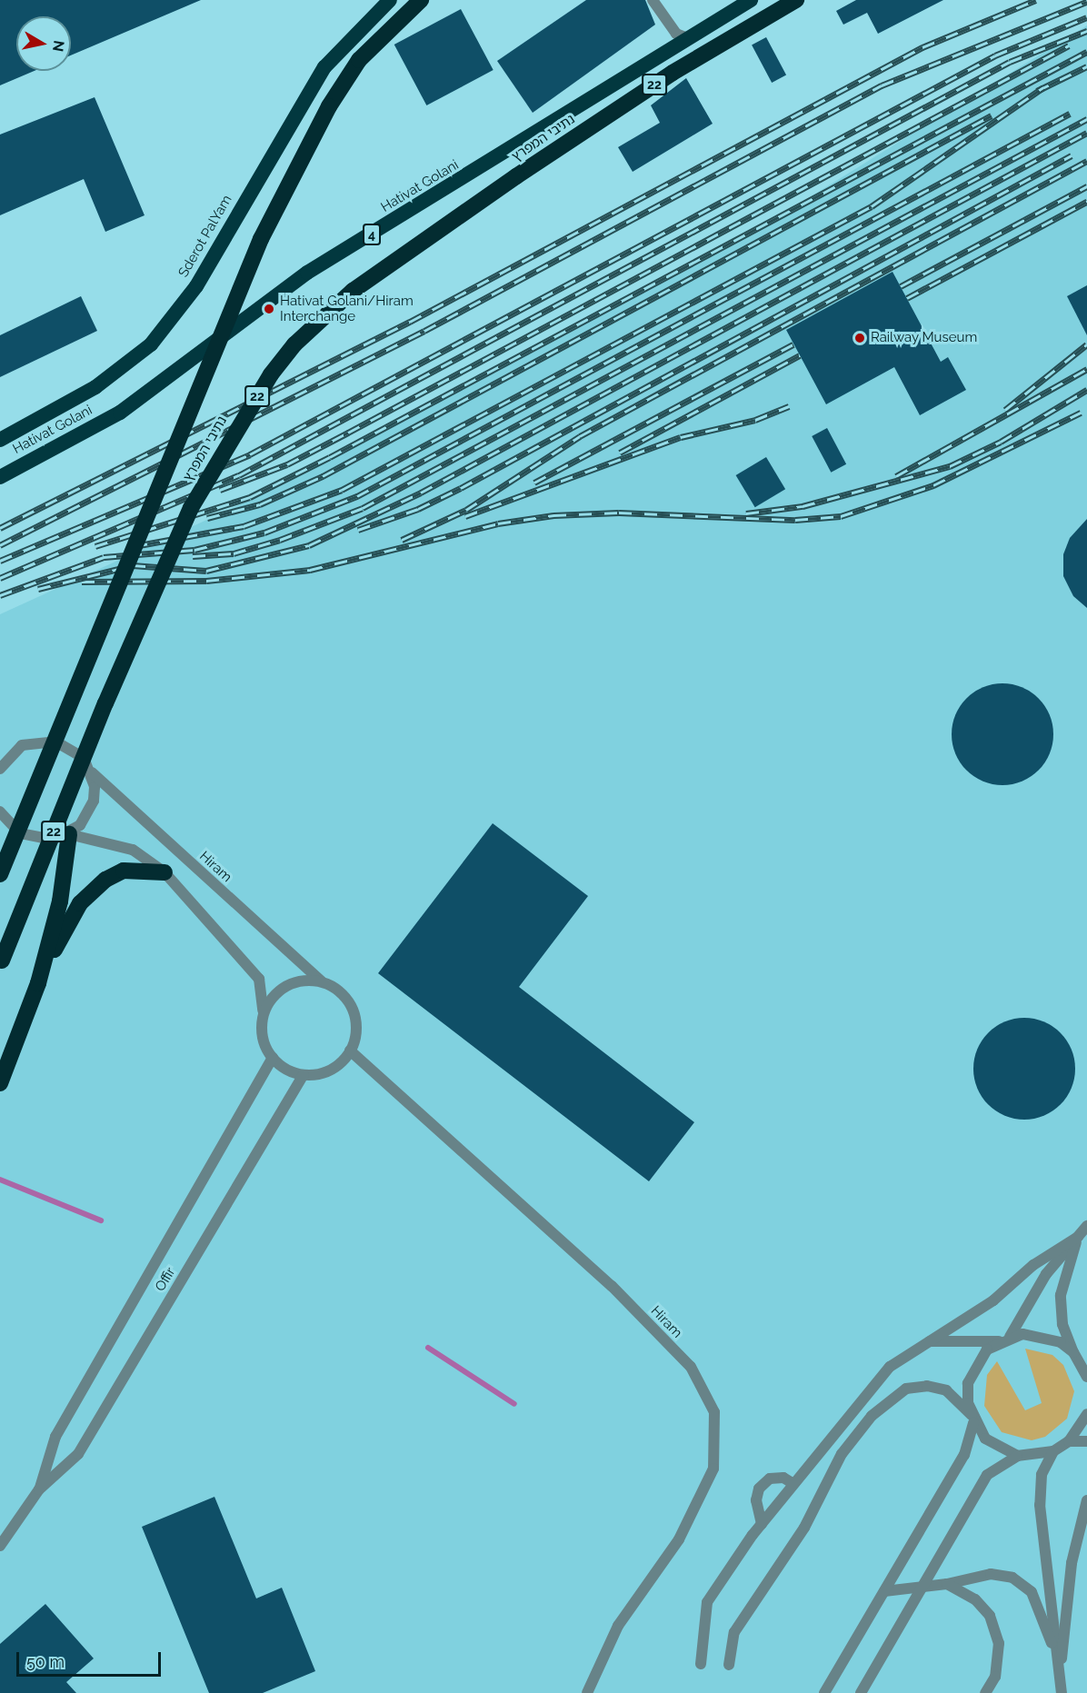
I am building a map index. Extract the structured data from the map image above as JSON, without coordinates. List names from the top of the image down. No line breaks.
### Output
{"streets":{"highway":["22","נתיבי המפרץ","Hativat Golani","4","Sderot PalYam"],"street":["Hiram","Offir"]},"crossings":[["Hiram","Offir"]],"places":["Hativat Golani/Hiram Interchange","Railway Museum"],"scale_bar":"50 m","north":"right"}
